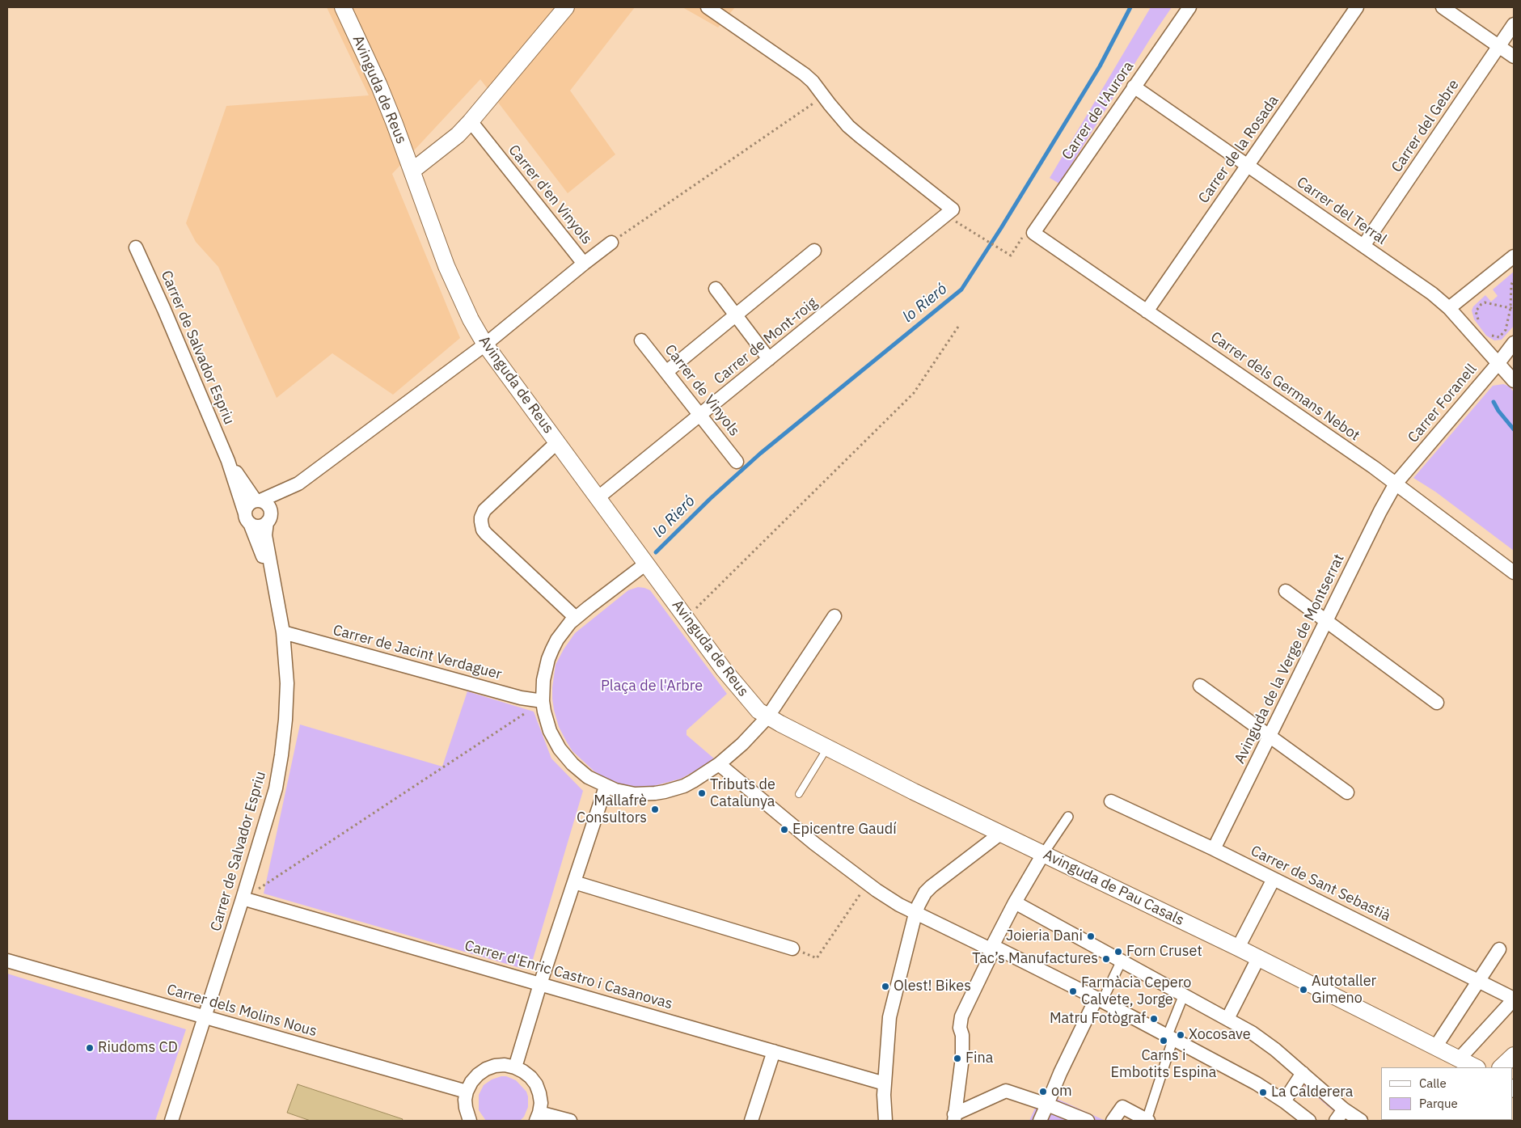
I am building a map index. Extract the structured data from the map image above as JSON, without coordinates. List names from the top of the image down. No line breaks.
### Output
{"streets":{"street":["Avinguda de Reus","Carrer de l'Aurora","Carrer del Gebre","Carrer de la Rosada","Carrer d'en Vinyols","Carrer del Terral","Carrer de Mont-roig","Carrer de Salvador Espriu","Carrer dels Germans Nebot","Carrer de Vinyols","Carrer Foranell","Carrer de Jacint Verdaguer","Avinguda de la Verge de Montserrat","Carrer de Sant Sebastià","Avinguda de Pau Casals","Carrer d'Enric Castro i Casanovas","Carrer dels Molins Nous"]},"crossings":[["Avinguda de Reus","Carrer d'en Vinyols"],["Avinguda de Reus","Carrer de Mont-roig"],["Avinguda de Reus","Avinguda de Pau Casals"],["Carrer de l'Aurora","Carrer del Terral"],["Carrer de l'Aurora","Carrer dels Germans Nebot"],["Carrer del Gebre","Carrer del Terral"],["Carrer de la Rosada","Carrer del Terral"],["Carrer de la Rosada","Carrer dels Germans Nebot"],["Carrer del Terral","Carrer Foranell"],["Carrer de Mont-roig","Carrer de Vinyols"],["Carrer de Salvador Espriu","Carrer de Jacint Verdaguer"],["Carrer de Salvador Espriu","Carrer d'Enric Castro i Casanovas"],["Carrer de Salvador Espriu","Carrer dels Molins Nous"],["Carrer dels Germans Nebot","Carrer Foranell"],["Carrer dels Germans Nebot","Avinguda de la Verge de Montserrat"],["Carrer Foranell","Avinguda de la Verge de Montserrat"],["Avinguda de la Verge de Montserrat","Carrer de Sant Sebastià"]],"water":["lo Rieró"],"parks":["Plaça de l'Arbre"],"places":["Tributs de Catalunya","Mallafrè Consultors","Epicentre Gaudí","Joieria Dani","Forn Cruset","Tac’s Manufactures","Olest! Bikes","Autotaller Gimeno","Farmàcia Cepero Calvete, Jorge","Matru Fotògraf","Xocosave","Carns i Embotits Espina","Riudoms CD","Fina","om","La Calderera"],"legend":["Calle","Parque"]}
